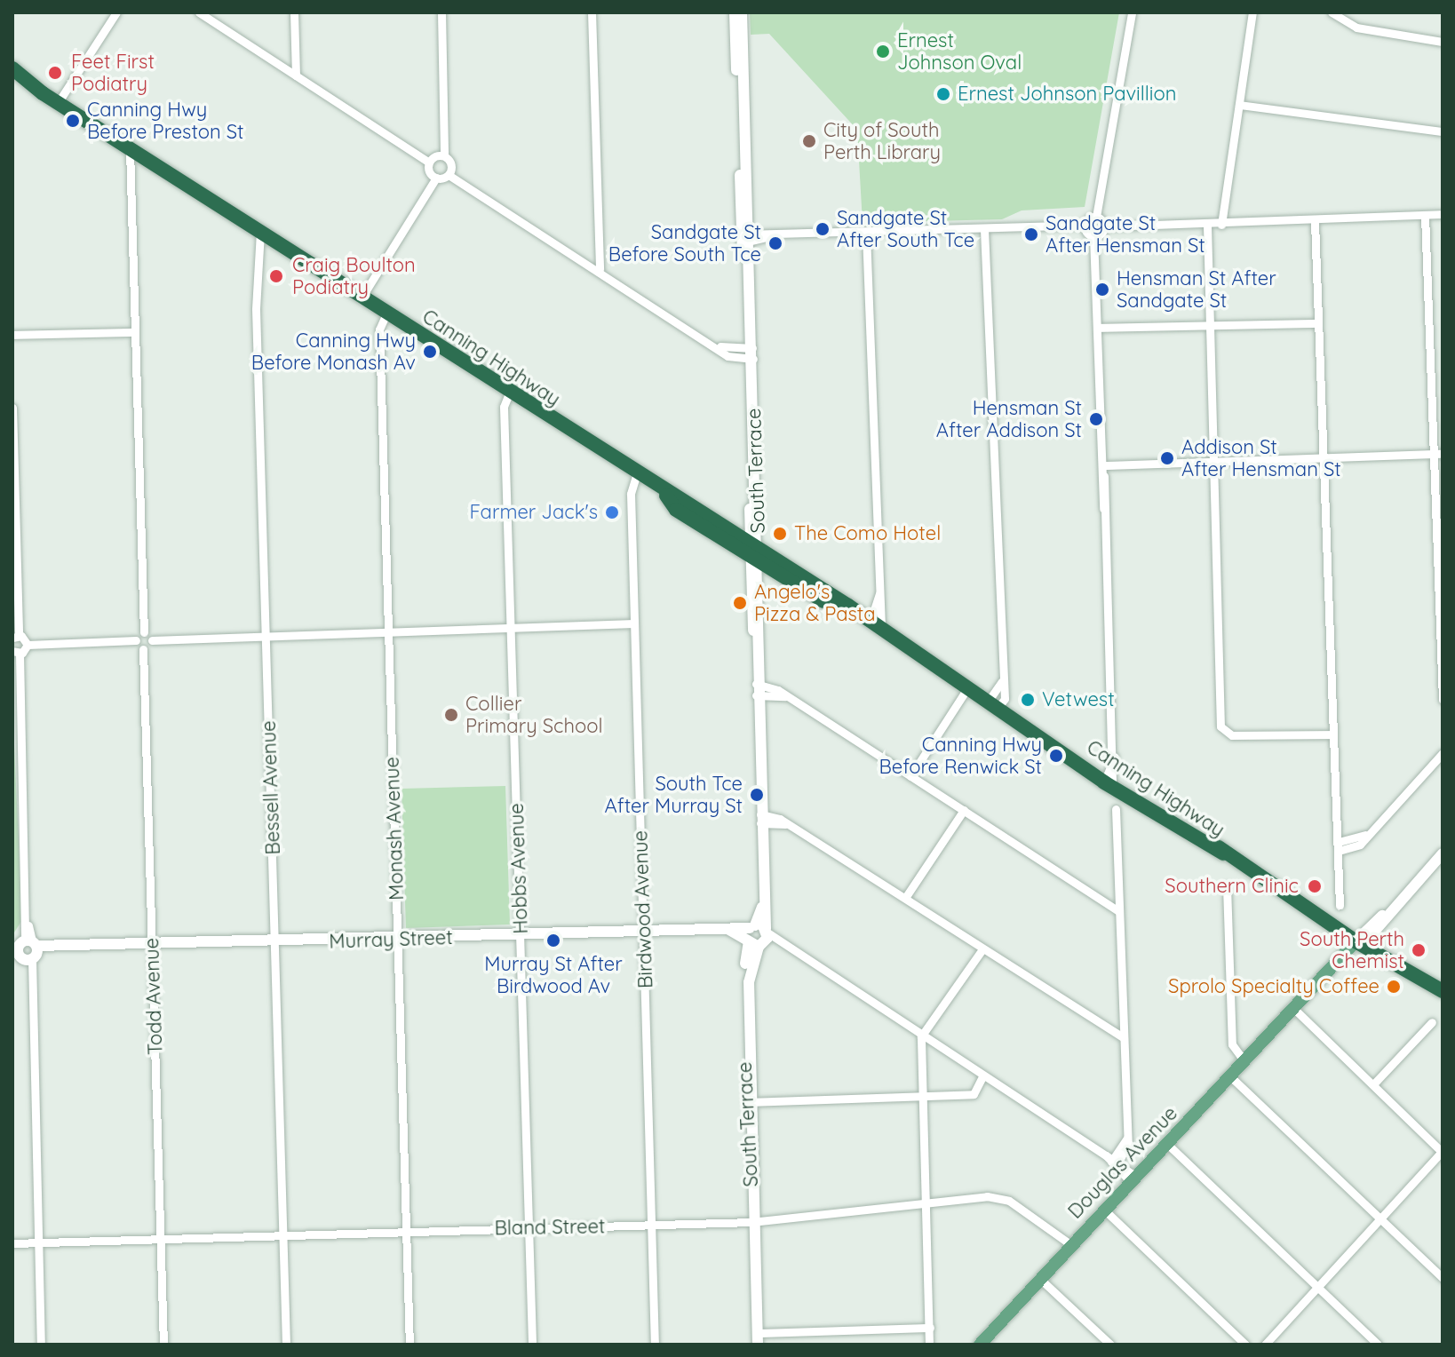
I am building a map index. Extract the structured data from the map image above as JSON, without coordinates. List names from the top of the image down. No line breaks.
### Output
{"streets":{"highway":["Canning Highway"],"main road":["South Terrace","Murray Street","Douglas Avenue"],"street":["Bessell Avenue","Monash Avenue","Hobbs Avenue","Birdwood Avenue","Todd Avenue","Bland Street"]},"crossings":[["Canning Highway","South Terrace"],["Canning Highway","Bessell Avenue"],["Canning Highway","Monash Avenue"],["Canning Highway","Hobbs Avenue"],["Canning Highway","Birdwood Avenue"],["Canning Highway","Douglas Avenue"],["South Terrace","Murray Street"],["South Terrace","Bland Street"],["Bessell Avenue","Murray Street"],["Bessell Avenue","Bland Street"],["Monash Avenue","Murray Street"],["Monash Avenue","Bland Street"],["Hobbs Avenue","Murray Street"],["Hobbs Avenue","Bland Street"],["Birdwood Avenue","Murray Street"],["Birdwood Avenue","Bland Street"],["Murray Street","Todd Avenue"],["Todd Avenue","Bland Street"],["Douglas Avenue","Bland Street"]],"places":["Ernest Johnson Oval","Feet First Podiatry","Ernest Johnson Pavillion","Canning Hwy Before Preston St","City of South Perth Library","Sandgate St After South Tce","Sandgate St After Hensman St","Sandgate St Before South Tce","Craig Boulton Podiatry","Hensman St After Sandgate St","Canning Hwy Before Monash Av","Hensman St After Addison St","Addison St After Hensman St","Farmer Jack's","The Como Hotel","Angelo's Pizza & Pasta","Vetwest","Collier Primary School","Canning Hwy Before Renwick St","South Tce After Murray St","Southern Clinic","Murray St After Birdwood Av","South Perth Chemist","Sprolo Specialty Coffee"]}
